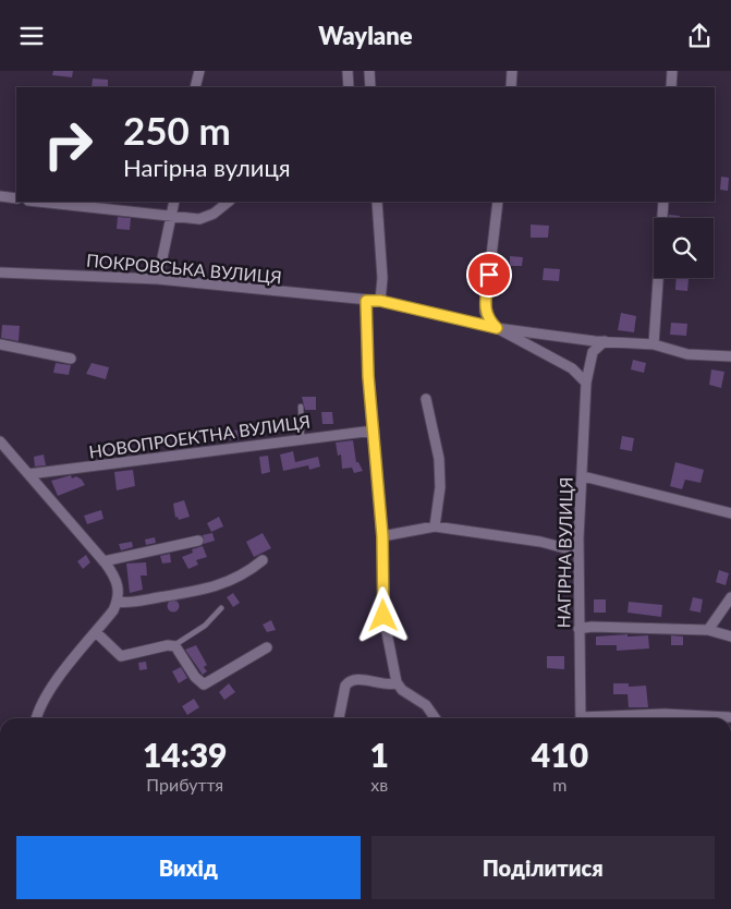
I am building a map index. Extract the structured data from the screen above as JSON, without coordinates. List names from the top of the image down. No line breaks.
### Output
{"streets":{"street":["ПОКРОВСЬКА ВУЛИЦЯ","НОВОПРОЕКТНА ВУЛИЦЯ","НАГІРНА ВУЛИЦЯ"]},"page":{"header":"Waylane","turn":["250 m","Нагірна вулиця"],"eta":["14:39","Прибуття","1","хв","410","m"],"buttons":["Вихід","Поділитися"]}}
